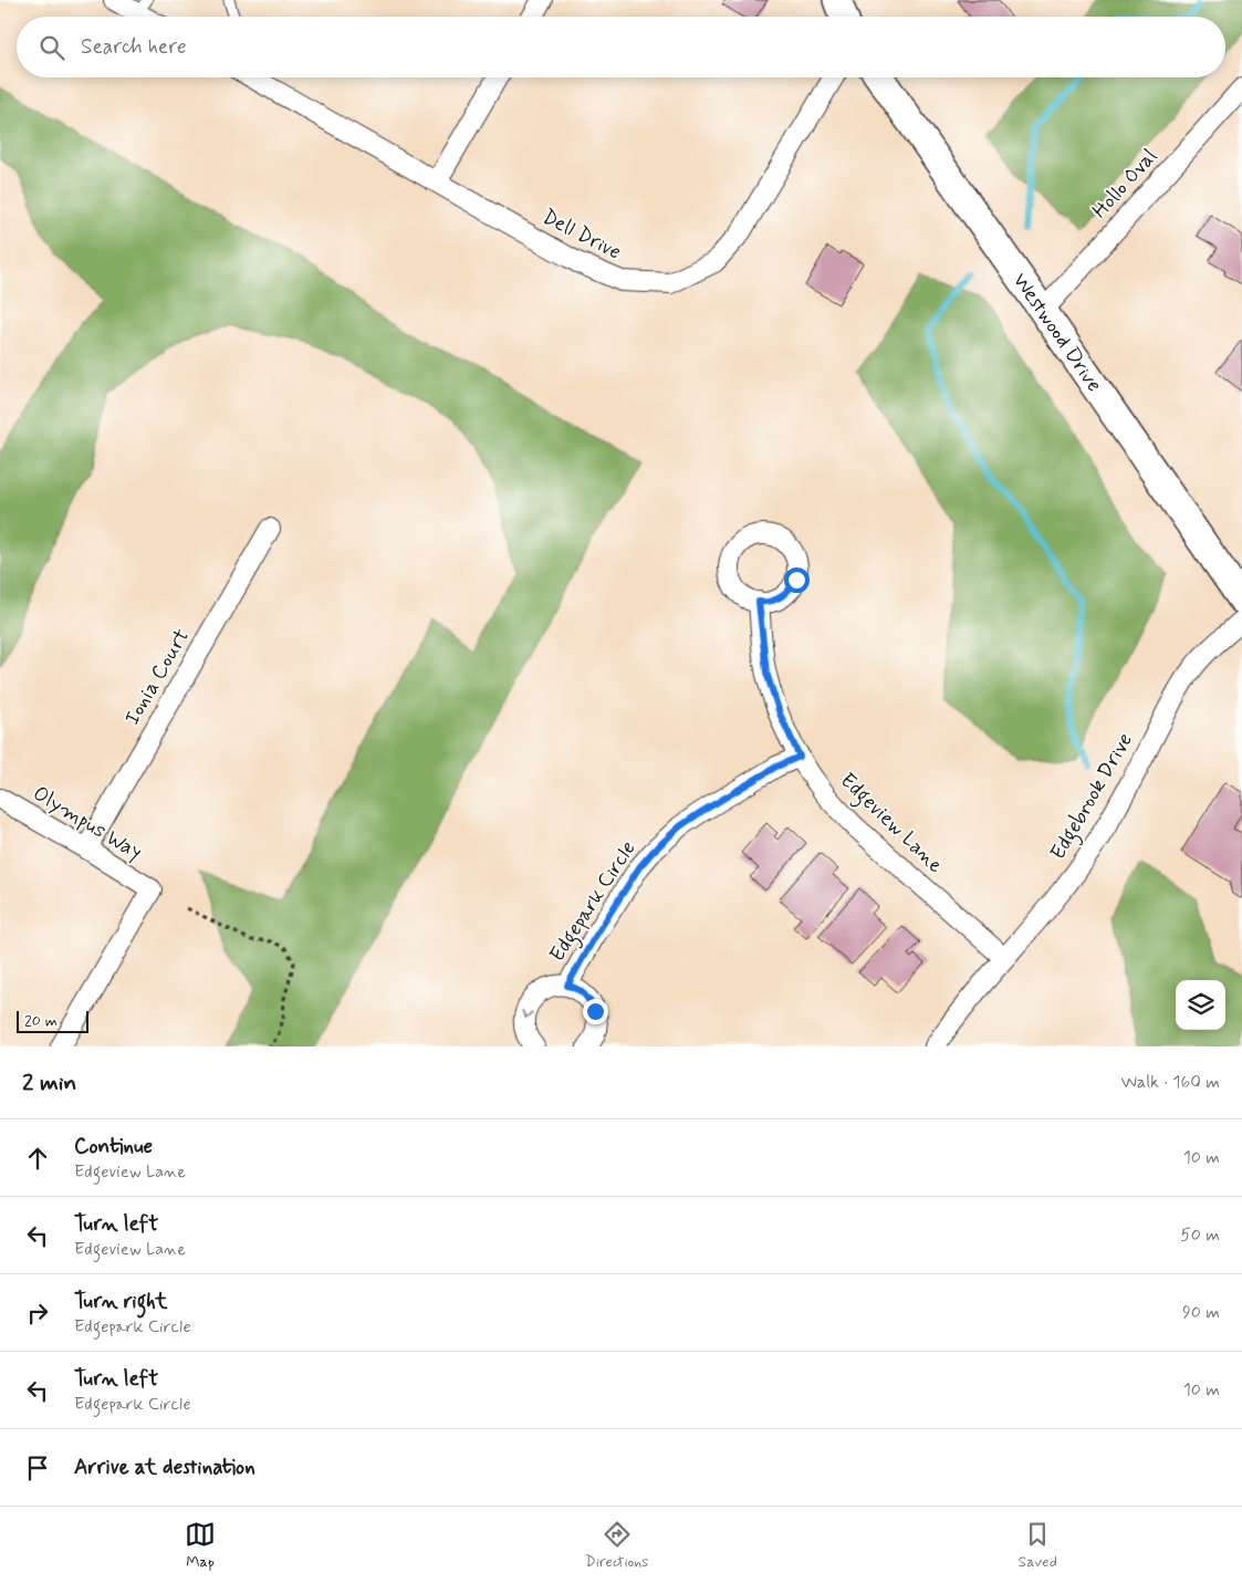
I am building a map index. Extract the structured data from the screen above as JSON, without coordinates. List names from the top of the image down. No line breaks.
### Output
{"streets":{"street":["Hollo Oval","Dell Drive","Westwood Drive","Ionia Court","Edgebrook Drive","Olympus Way","Edgeview Lane","Edgepark Circle"]},"crossings":[["Hollo Oval","Westwood Drive"],["Ionia Court","Olympus Way"],["Edgebrook Drive","Edgeview Lane"],["Edgeview Lane","Edgepark Circle"]],"scale_bar":"20 m","page":{"search":"Search here","scale":"20 m","heading":["2 min","Walk · 160 m"],"list":[["Continue","Edgeview Lane","10 m"],["Turn left","Edgeview Lane","50 m"],["Turn right","Edgepark Circle","90 m"],["Turn left","Edgepark Circle","10 m"],"Arrive at destination"],"nav":["Map","Directions","Saved"]}}
